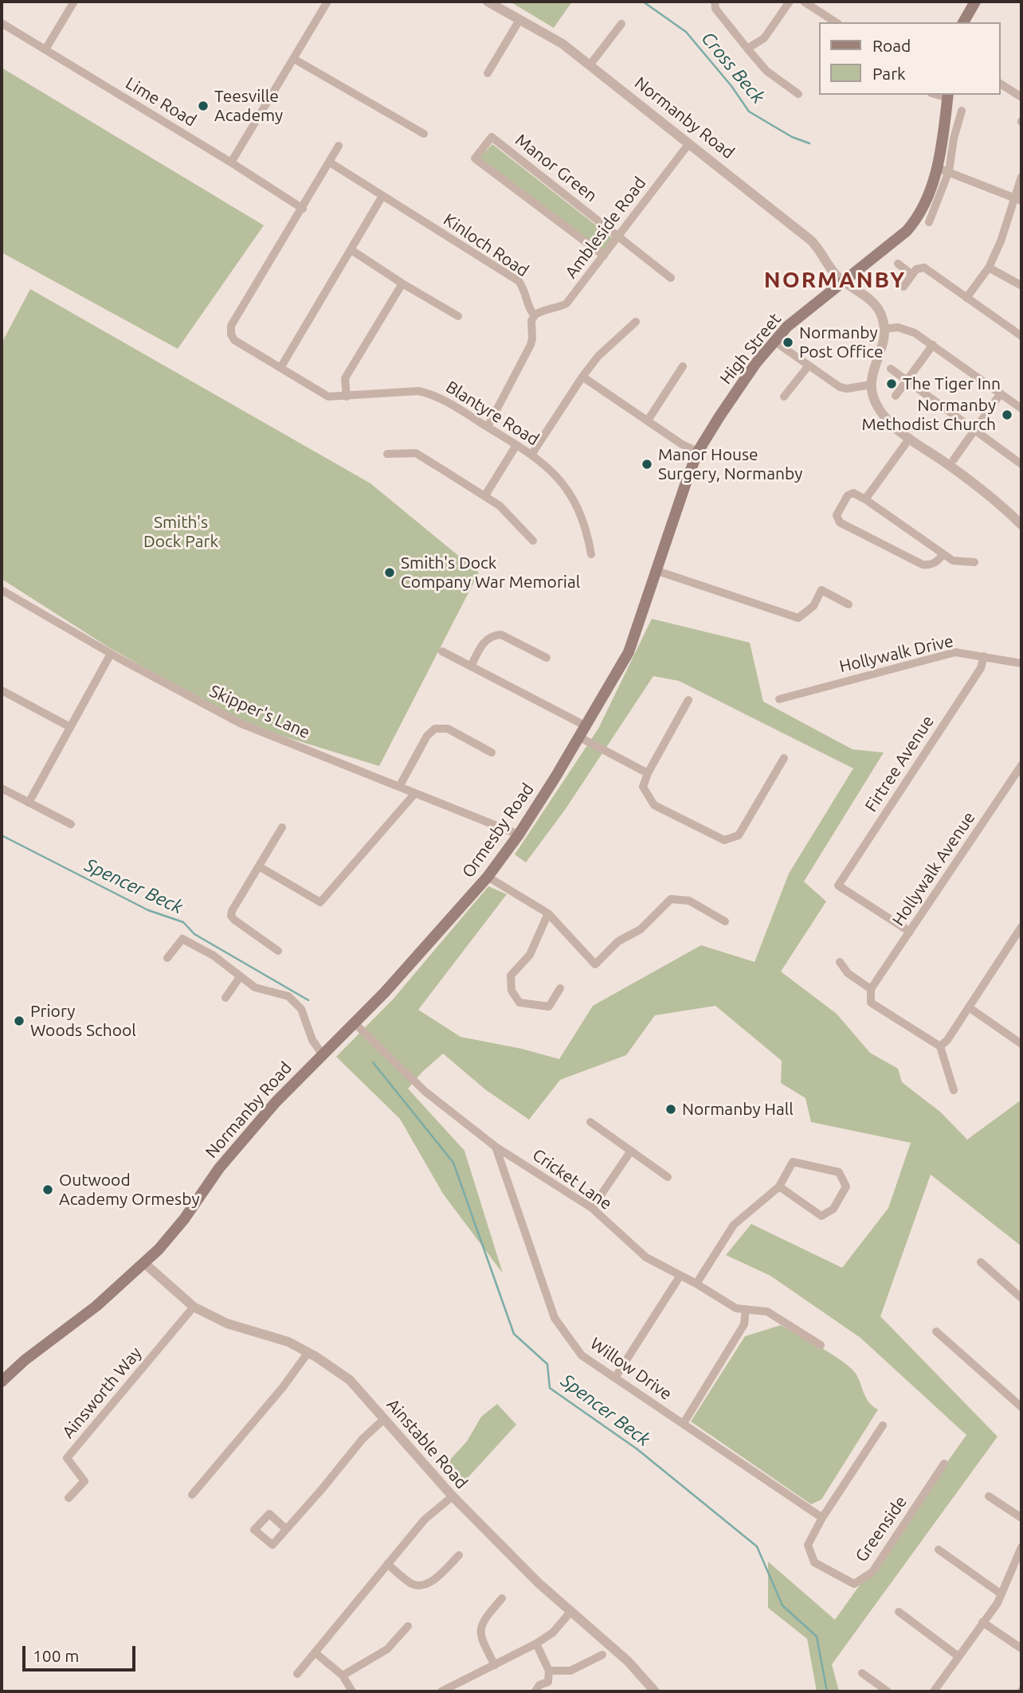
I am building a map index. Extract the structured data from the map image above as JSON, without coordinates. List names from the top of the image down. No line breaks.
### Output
{"streets":{"main road":["Normanby Road","High Street","Ormesby Road"],"street":["Lime Road","Manor Green","Ambleside Road","Kinloch Road","Blantyre Road","Hollywalk Drive","Skipper's Lane","Firtree Avenue","Hollywalk Avenue","Cricket Lane","Willow Drive","Ainsworth Way","Ainstable Road","Greenside"]},"crossings":[["Lime Road","Blantyre Road"],["Normanby Road","Ambleside Road"],["Normanby Road","High Street"],["Normanby Road","Ormesby Road"],["Normanby Road","Cricket Lane"],["Normanby Road","Ainstable Road"],["Manor Green","Ambleside Road"],["Ambleside Road","Kinloch Road"],["Kinloch Road","Blantyre Road"],["High Street","Ormesby Road"],["Hollywalk Drive","Firtree Avenue"],["Skipper's Lane","Ormesby Road"],["Firtree Avenue","Hollywalk Avenue"],["Ormesby Road","Cricket Lane"],["Cricket Lane","Willow Drive"],["Willow Drive","Greenside"],["Ainsworth Way","Ainstable Road"]],"districts":["NORMANBY"],"water":["Cross Beck","Spencer Beck"],"parks":["Smith's Dock Park"],"places":["Teesville Academy","Normanby Post Office","The Tiger Inn","Normanby Methodist Church","Manor House Surgery, Normanby","Smith's Dock Company War Memorial","Priory Woods School","Normanby Hall","Outwood Academy Ormesby"],"legend":["Road","Park"],"scale_bar":"100 m"}
